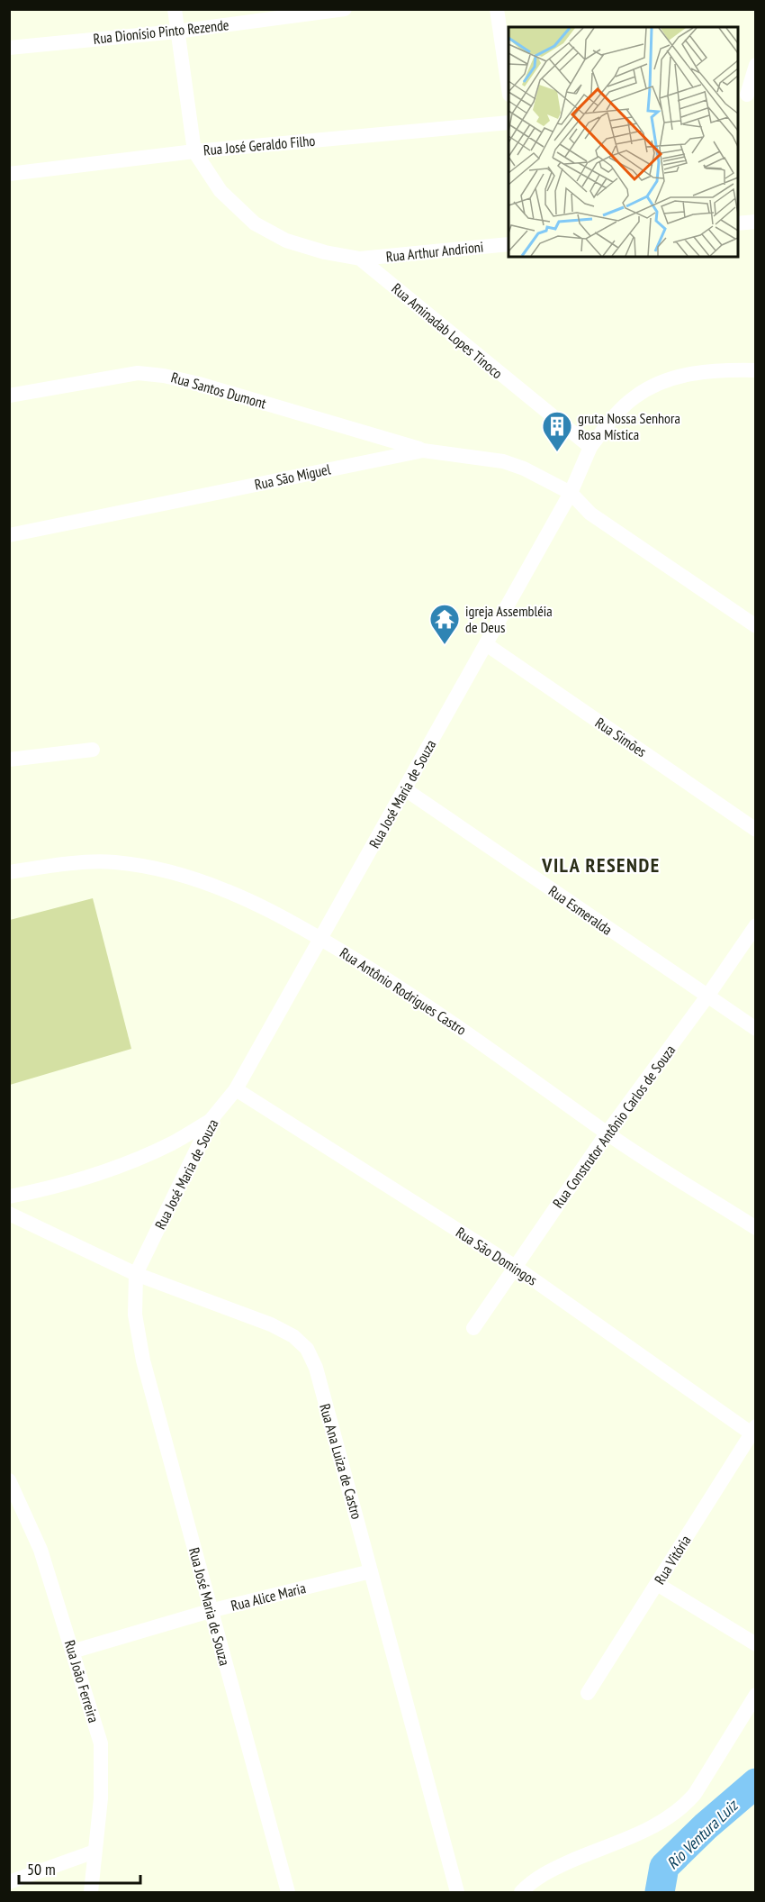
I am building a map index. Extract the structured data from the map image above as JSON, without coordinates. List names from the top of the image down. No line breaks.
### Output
{"streets":{"street":["Rua Dionísio Pinto Rezende","Rua José Geraldo Filho","Rua Arthur Andrioni","Rua Aminadab Lopes Tinoco","Rua Santos Dumont","Rua São Miguel","Rua Simões","Rua José Maria de Souza","Rua Esmeralda","Rua Antônio Rodrigues Castro","Rua Construtor Antônio Carlos de Souza","Rua São Domingos","Rua Ana Luiza de Castro","Rua Vitória","Rua Alice Maria","Rua João Ferreira"]},"crossings":[["Rua Dionísio Pinto Rezende","Rua Aminadab Lopes Tinoco"],["Rua José Geraldo Filho","Rua Aminadab Lopes Tinoco"],["Rua Arthur Andrioni","Rua Aminadab Lopes Tinoco"],["Rua Santos Dumont","Rua São Miguel"],["Rua São Miguel","Rua José Maria de Souza"],["Rua Simões","Rua José Maria de Souza"],["Rua José Maria de Souza","Rua Esmeralda"],["Rua José Maria de Souza","Rua Antônio Rodrigues Castro"],["Rua José Maria de Souza","Rua São Domingos"],["Rua José Maria de Souza","Rua Ana Luiza de Castro"],["Rua José Maria de Souza","Rua Alice Maria"],["Rua Esmeralda","Rua Construtor Antônio Carlos de Souza"],["Rua Antônio Rodrigues Castro","Rua Construtor Antônio Carlos de Souza"],["Rua Construtor Antônio Carlos de Souza","Rua São Domingos"],["Rua São Domingos","Rua Vitória"],["Rua Ana Luiza de Castro","Rua Alice Maria"],["Rua Alice Maria","Rua João Ferreira"]],"districts":["VILA RESENDE"],"water":["Rio Ventura Luiz"],"places":{"building":["gruta Nossa Senhora Rosa Mística"],"temple":["igreja Assembléia de Deus"]},"scale_bar":"50 m"}
